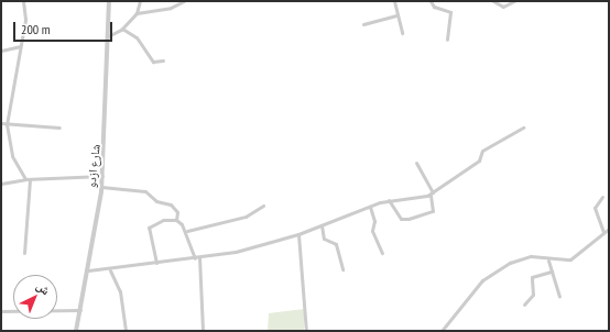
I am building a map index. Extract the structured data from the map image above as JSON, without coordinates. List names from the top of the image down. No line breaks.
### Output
{"streets":{"street":["شارع ازدو"]},"scale_bar":"200 m","north":"top right"}
